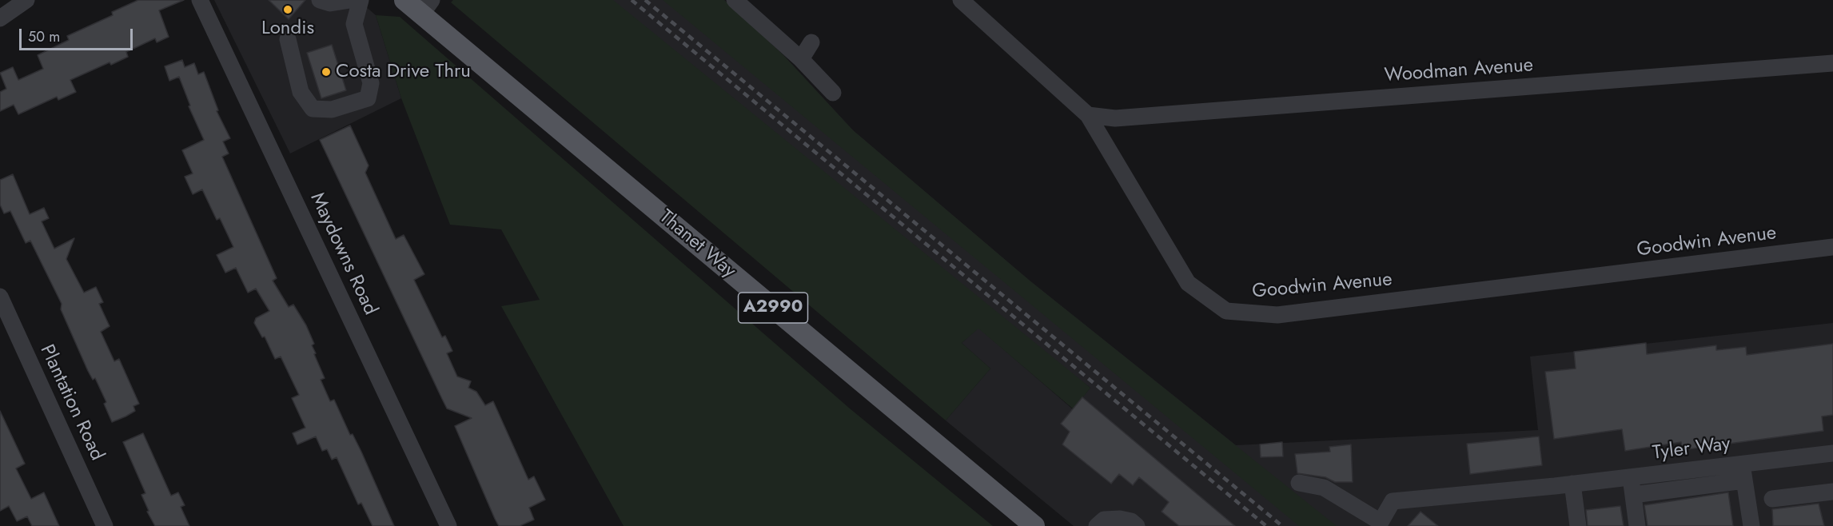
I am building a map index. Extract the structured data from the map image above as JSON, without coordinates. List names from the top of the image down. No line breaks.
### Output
{"streets":{"main road":["Thanet Way","A2990"],"street":["Woodman Avenue","Goodwin Avenue","Maydowns Road","Plantation Road","Tyler Way"]},"crossings":[["Woodman Avenue","Goodwin Avenue"]],"places":["Londis","Costa Drive Thru"],"scale_bar":"50 m"}
